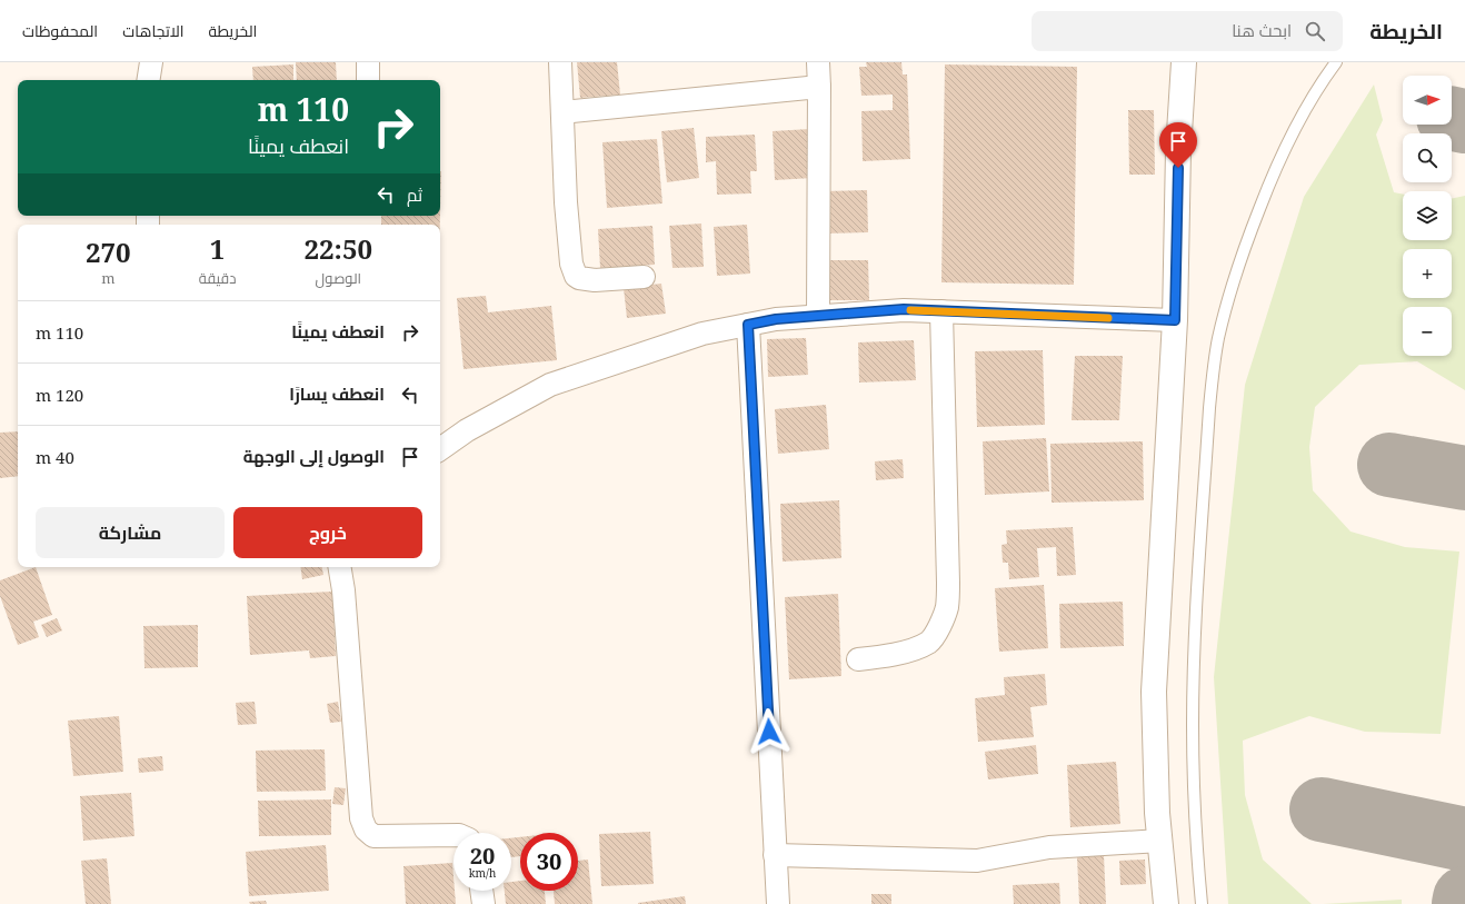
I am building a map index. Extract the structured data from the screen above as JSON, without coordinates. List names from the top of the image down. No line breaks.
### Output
{"north":"right","page":{"header":"الخريطة","search":"ابحث هنا","nav":["الخريطة","الاتجاهات","المحفوظات"],"map_buttons":["+","−"],"turn":["110 m","انعطف يمينًا"],"then":"ثم","eta":["22:50","الوصول","1","دقيقة","270","m"],"list":[{"name":"انعطف يمينًا","value":"110 m"},{"name":"انعطف يسارًا","value":"120 m"},{"name":"الوصول إلى الوجهة","value":"40 m"}],"buttons":["خروج","مشاركة"],"speed":"20 km/h","limit":"30"}}
